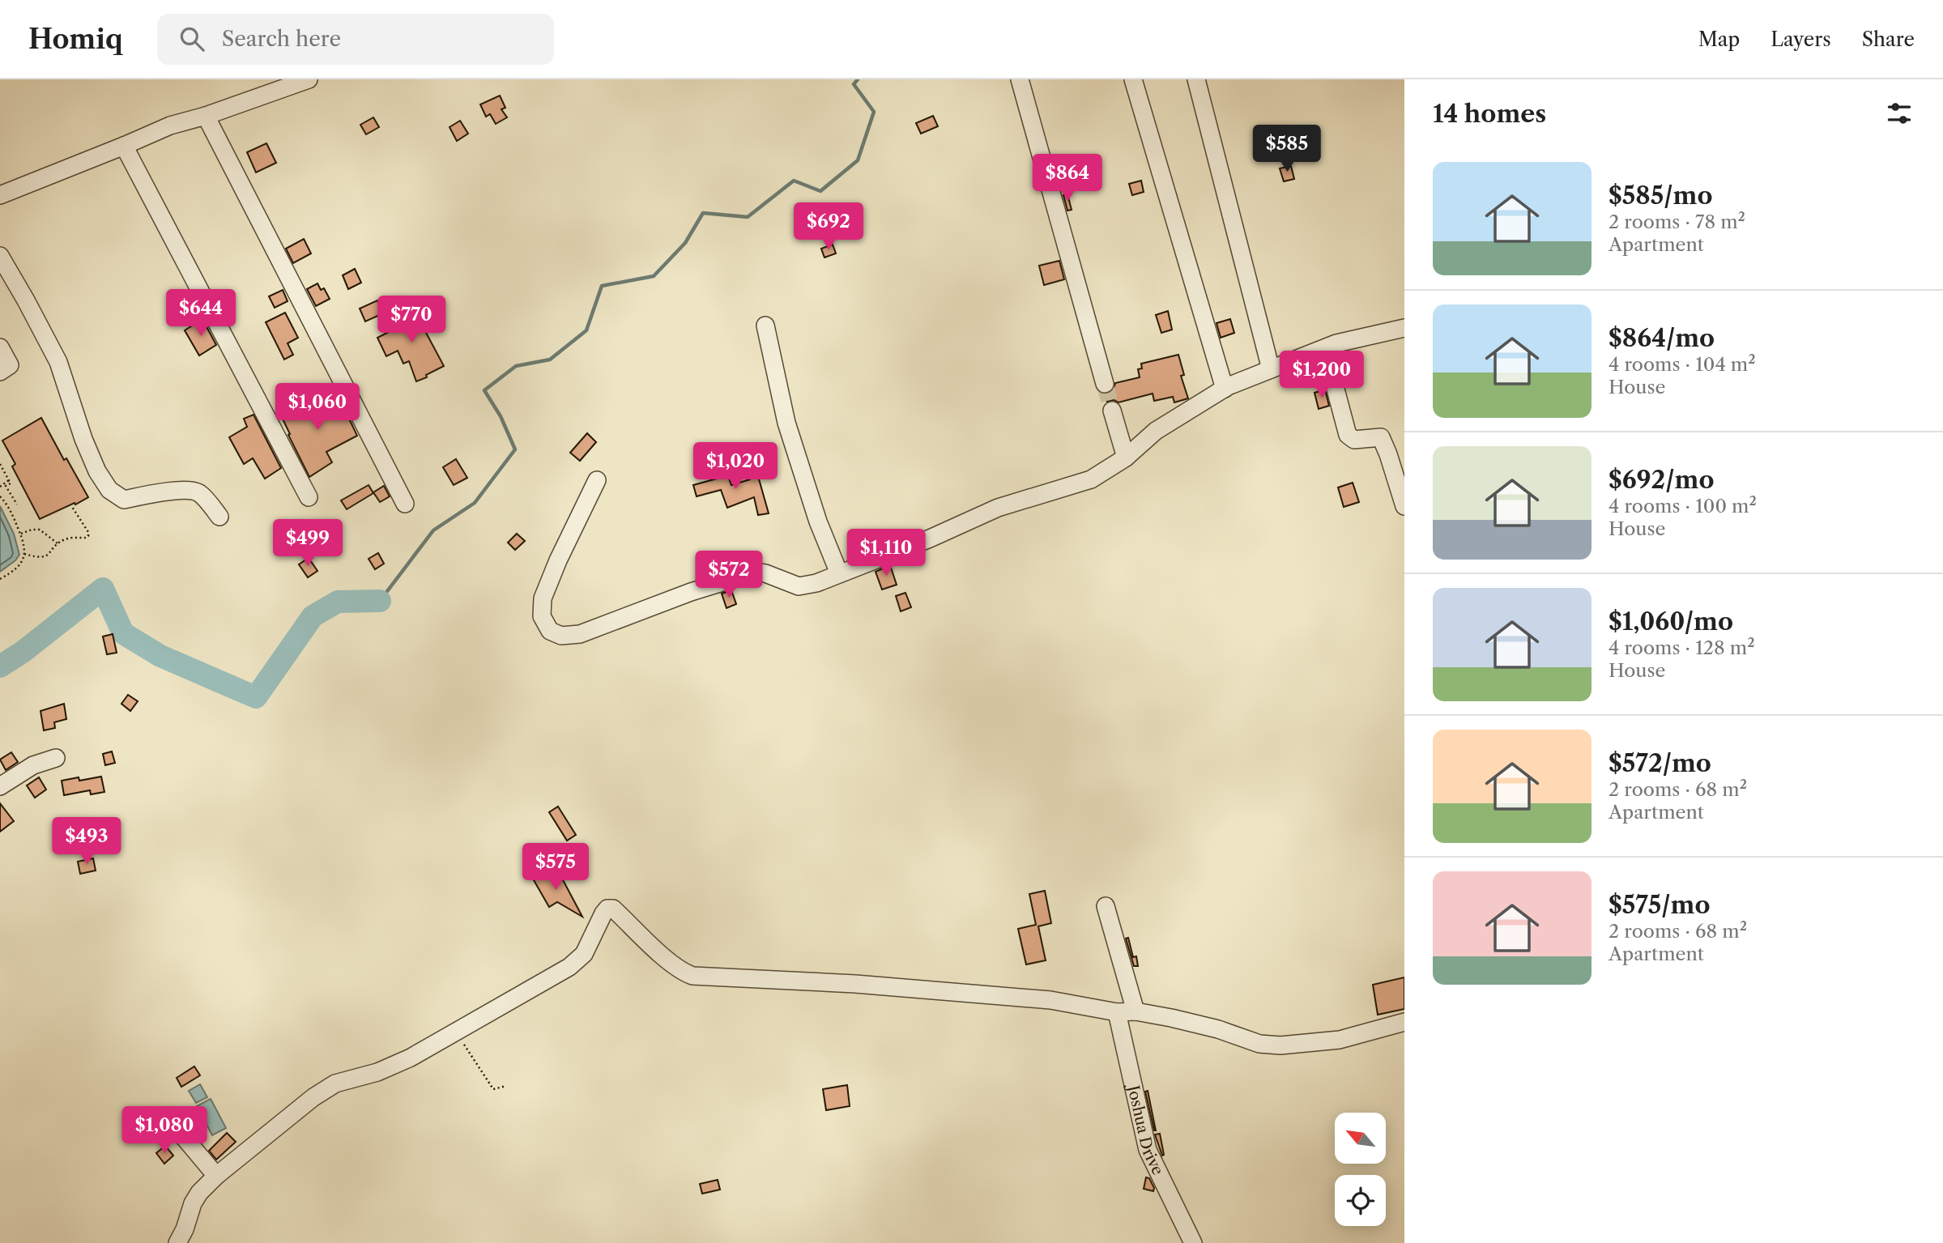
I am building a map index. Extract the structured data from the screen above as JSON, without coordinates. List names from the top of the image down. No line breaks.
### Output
{"streets":{"street":["Joshua Drive"]},"north":"top left","page":{"header":"Homiq","search":"Search here","nav":["Map","Layers","Share"],"heading":"14 homes","price":["$585","$864","$692","$644","$770","$1,200","$1,060","$1,020","$499","$1,110","$572","$493","$575","$1,080"],"list":[{"name":"$585/mo","note":"2 rooms · 78 m² · Apartment"},{"name":"$864/mo","note":"4 rooms · 104 m² · House"},{"name":"$692/mo","note":"4 rooms · 100 m² · House"},{"name":"$1,060/mo","note":"4 rooms · 128 m² · House"},{"name":"$572/mo","note":"2 rooms · 68 m² · Apartment"},{"name":"$575/mo","note":"2 rooms · 68 m² · Apartment"}]}}
